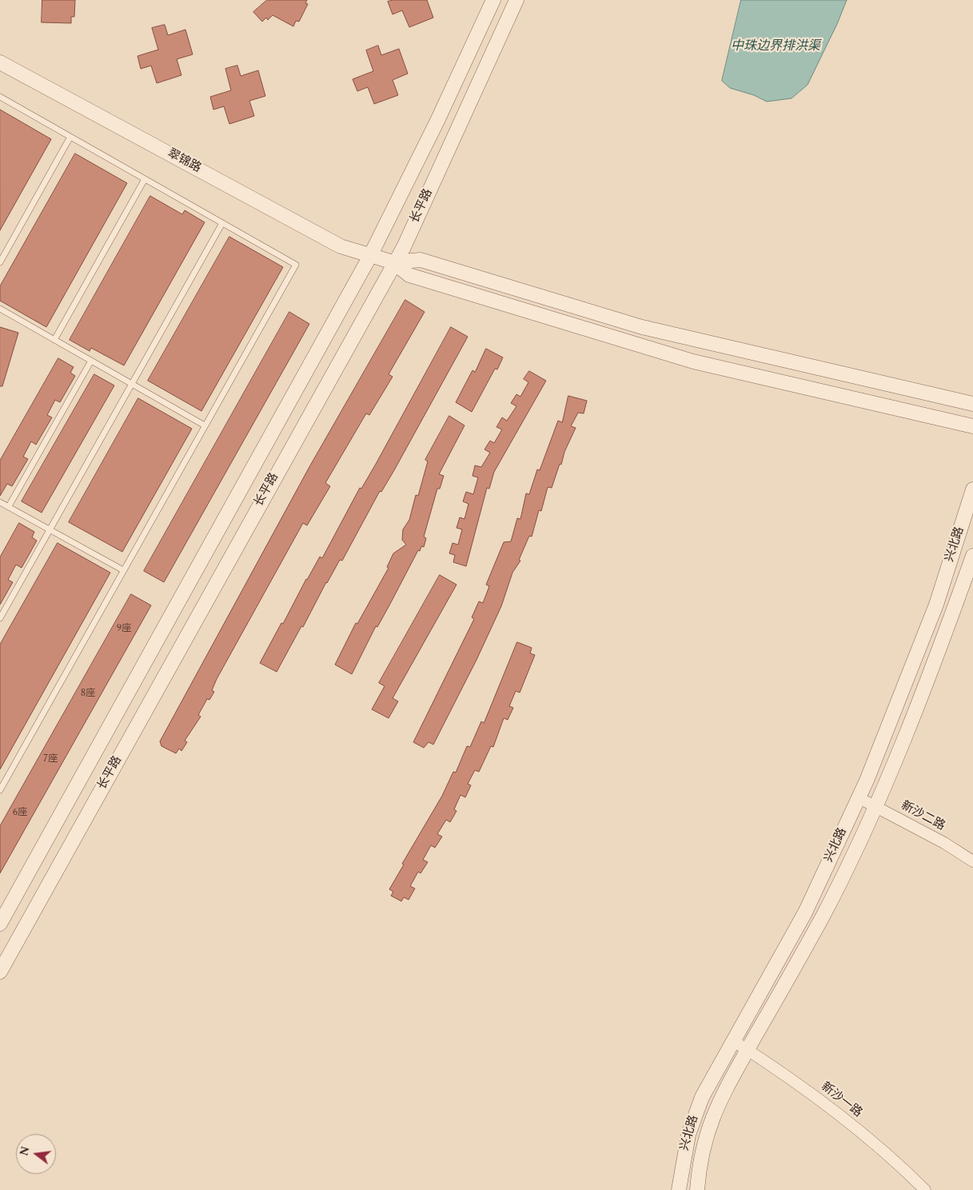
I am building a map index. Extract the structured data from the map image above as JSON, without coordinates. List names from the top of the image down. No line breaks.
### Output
{"streets":{"street":["翠锦路","长平路","兴北路","新沙二路","新沙一路"]},"crossings":[["翠锦路","长平路"],["兴北路","新沙二路"],["兴北路","新沙一路"]],"water":["中珠边界排洪渠"],"house_numbers":["9座","8座","7座","6座"],"north":"left"}
